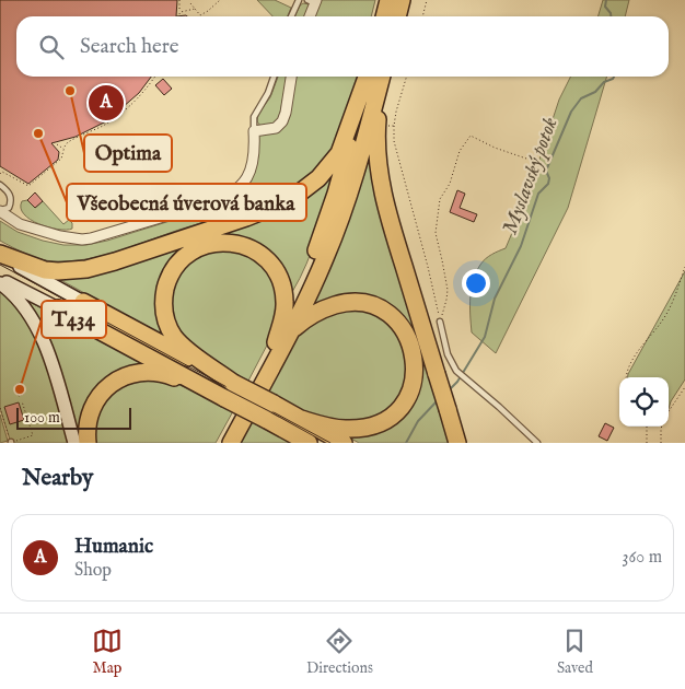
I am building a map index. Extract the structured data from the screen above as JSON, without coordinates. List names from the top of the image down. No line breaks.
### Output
{"water":["Myslavský potok"],"places":["Optima","Všeobecná úverová banka","T434"],"scale_bar":"100 m","page":{"search":"Search here","pins":"A","scale":"100 m","heading":"Nearby","list":[{"mark":"A","name":"Humanic","note":"Shop","value":"360 m"}],"nav":["Map","Directions","Saved"]}}
